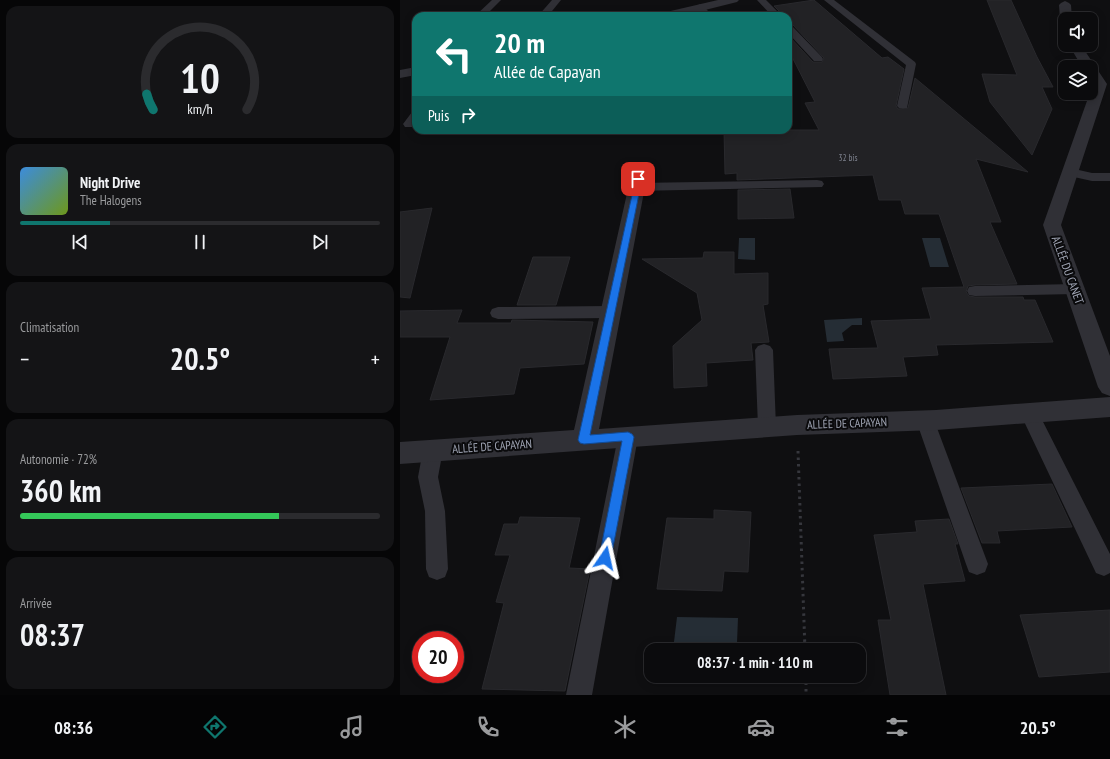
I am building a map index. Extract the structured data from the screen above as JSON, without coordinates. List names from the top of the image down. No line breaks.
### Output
{"streets":{"street":["ALLÉE DU CANET","ALLÉE DE CAPAYAN"]},"house_numbers":["32 bis"],"page":{"turn":["20 m","Allée de Capayan"],"then":"Puis","song":["Night Drive","The Halogens"],"tile":["Climatisation",["Autonomie · 72%","360 km"],["Arrivée","08:37"]],"heat":["−","20.5°","+"],"limit":"20","trip":"08:37 · 1 min · 110 m","tabs":["08:36","20.5°"],"gauge":["10","km/h"]}}
